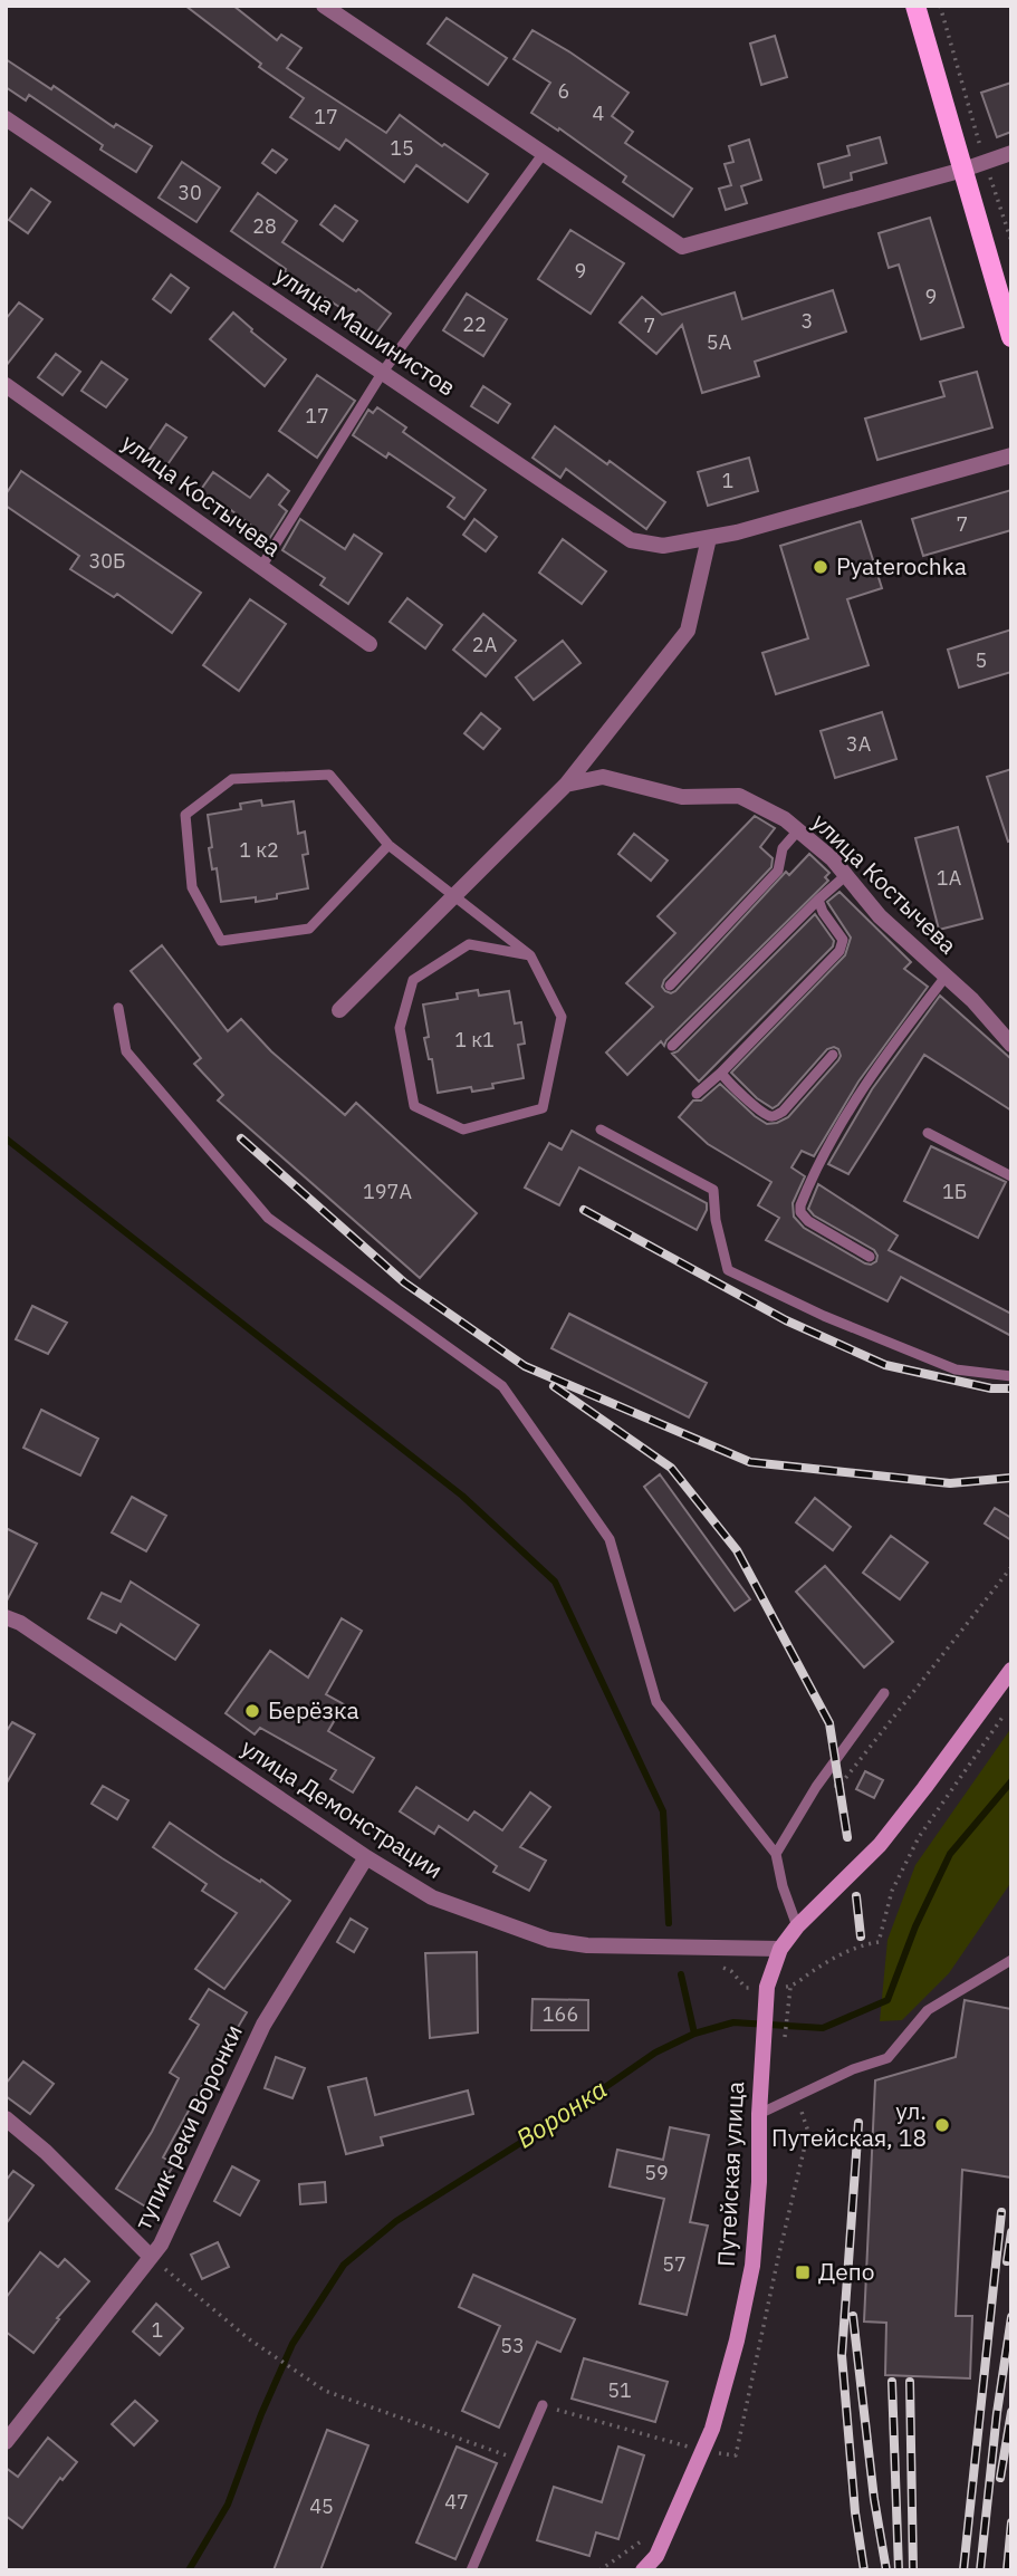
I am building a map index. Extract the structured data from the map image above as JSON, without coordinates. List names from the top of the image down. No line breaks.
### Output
{"streets":{"street":["улица Машинистов","улица Костычева","улица Демонстрации","тупик реки Воронки","Путейская улица"]},"crossings":[["улица Демонстрации","тупик реки Воронки"],["улица Демонстрации","Путейская улица"]],"water":["Воронка"],"places":{"other":["Pyaterochka","Берёзка","ул. Путейская, 18"],"transit":["Депо"]},"house_numbers":["6","4","17","15","30","28","9","9","3","22","7","5А","17","1","7","30Б","2А","5","3А","1 к2","1А","1 к1","197А","1Б","166","59","57","1","53","51","47","45"]}
